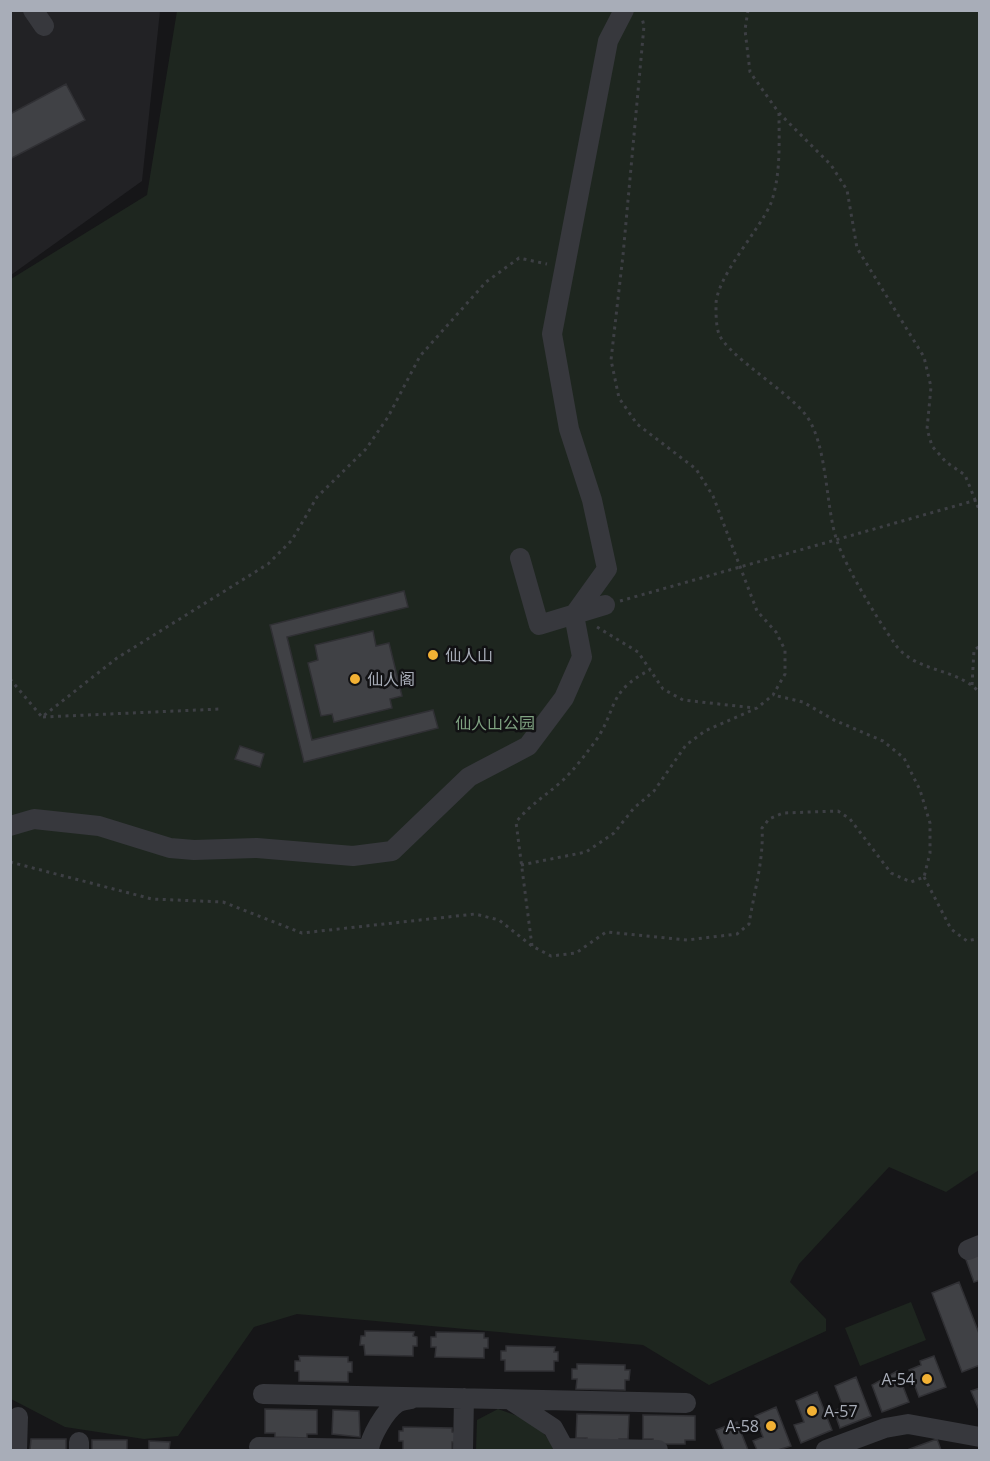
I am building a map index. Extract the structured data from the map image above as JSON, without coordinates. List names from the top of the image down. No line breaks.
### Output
{"parks":["仙人山公园"],"places":["仙人山","仙人阁","A-54","A-57","A-58"]}
